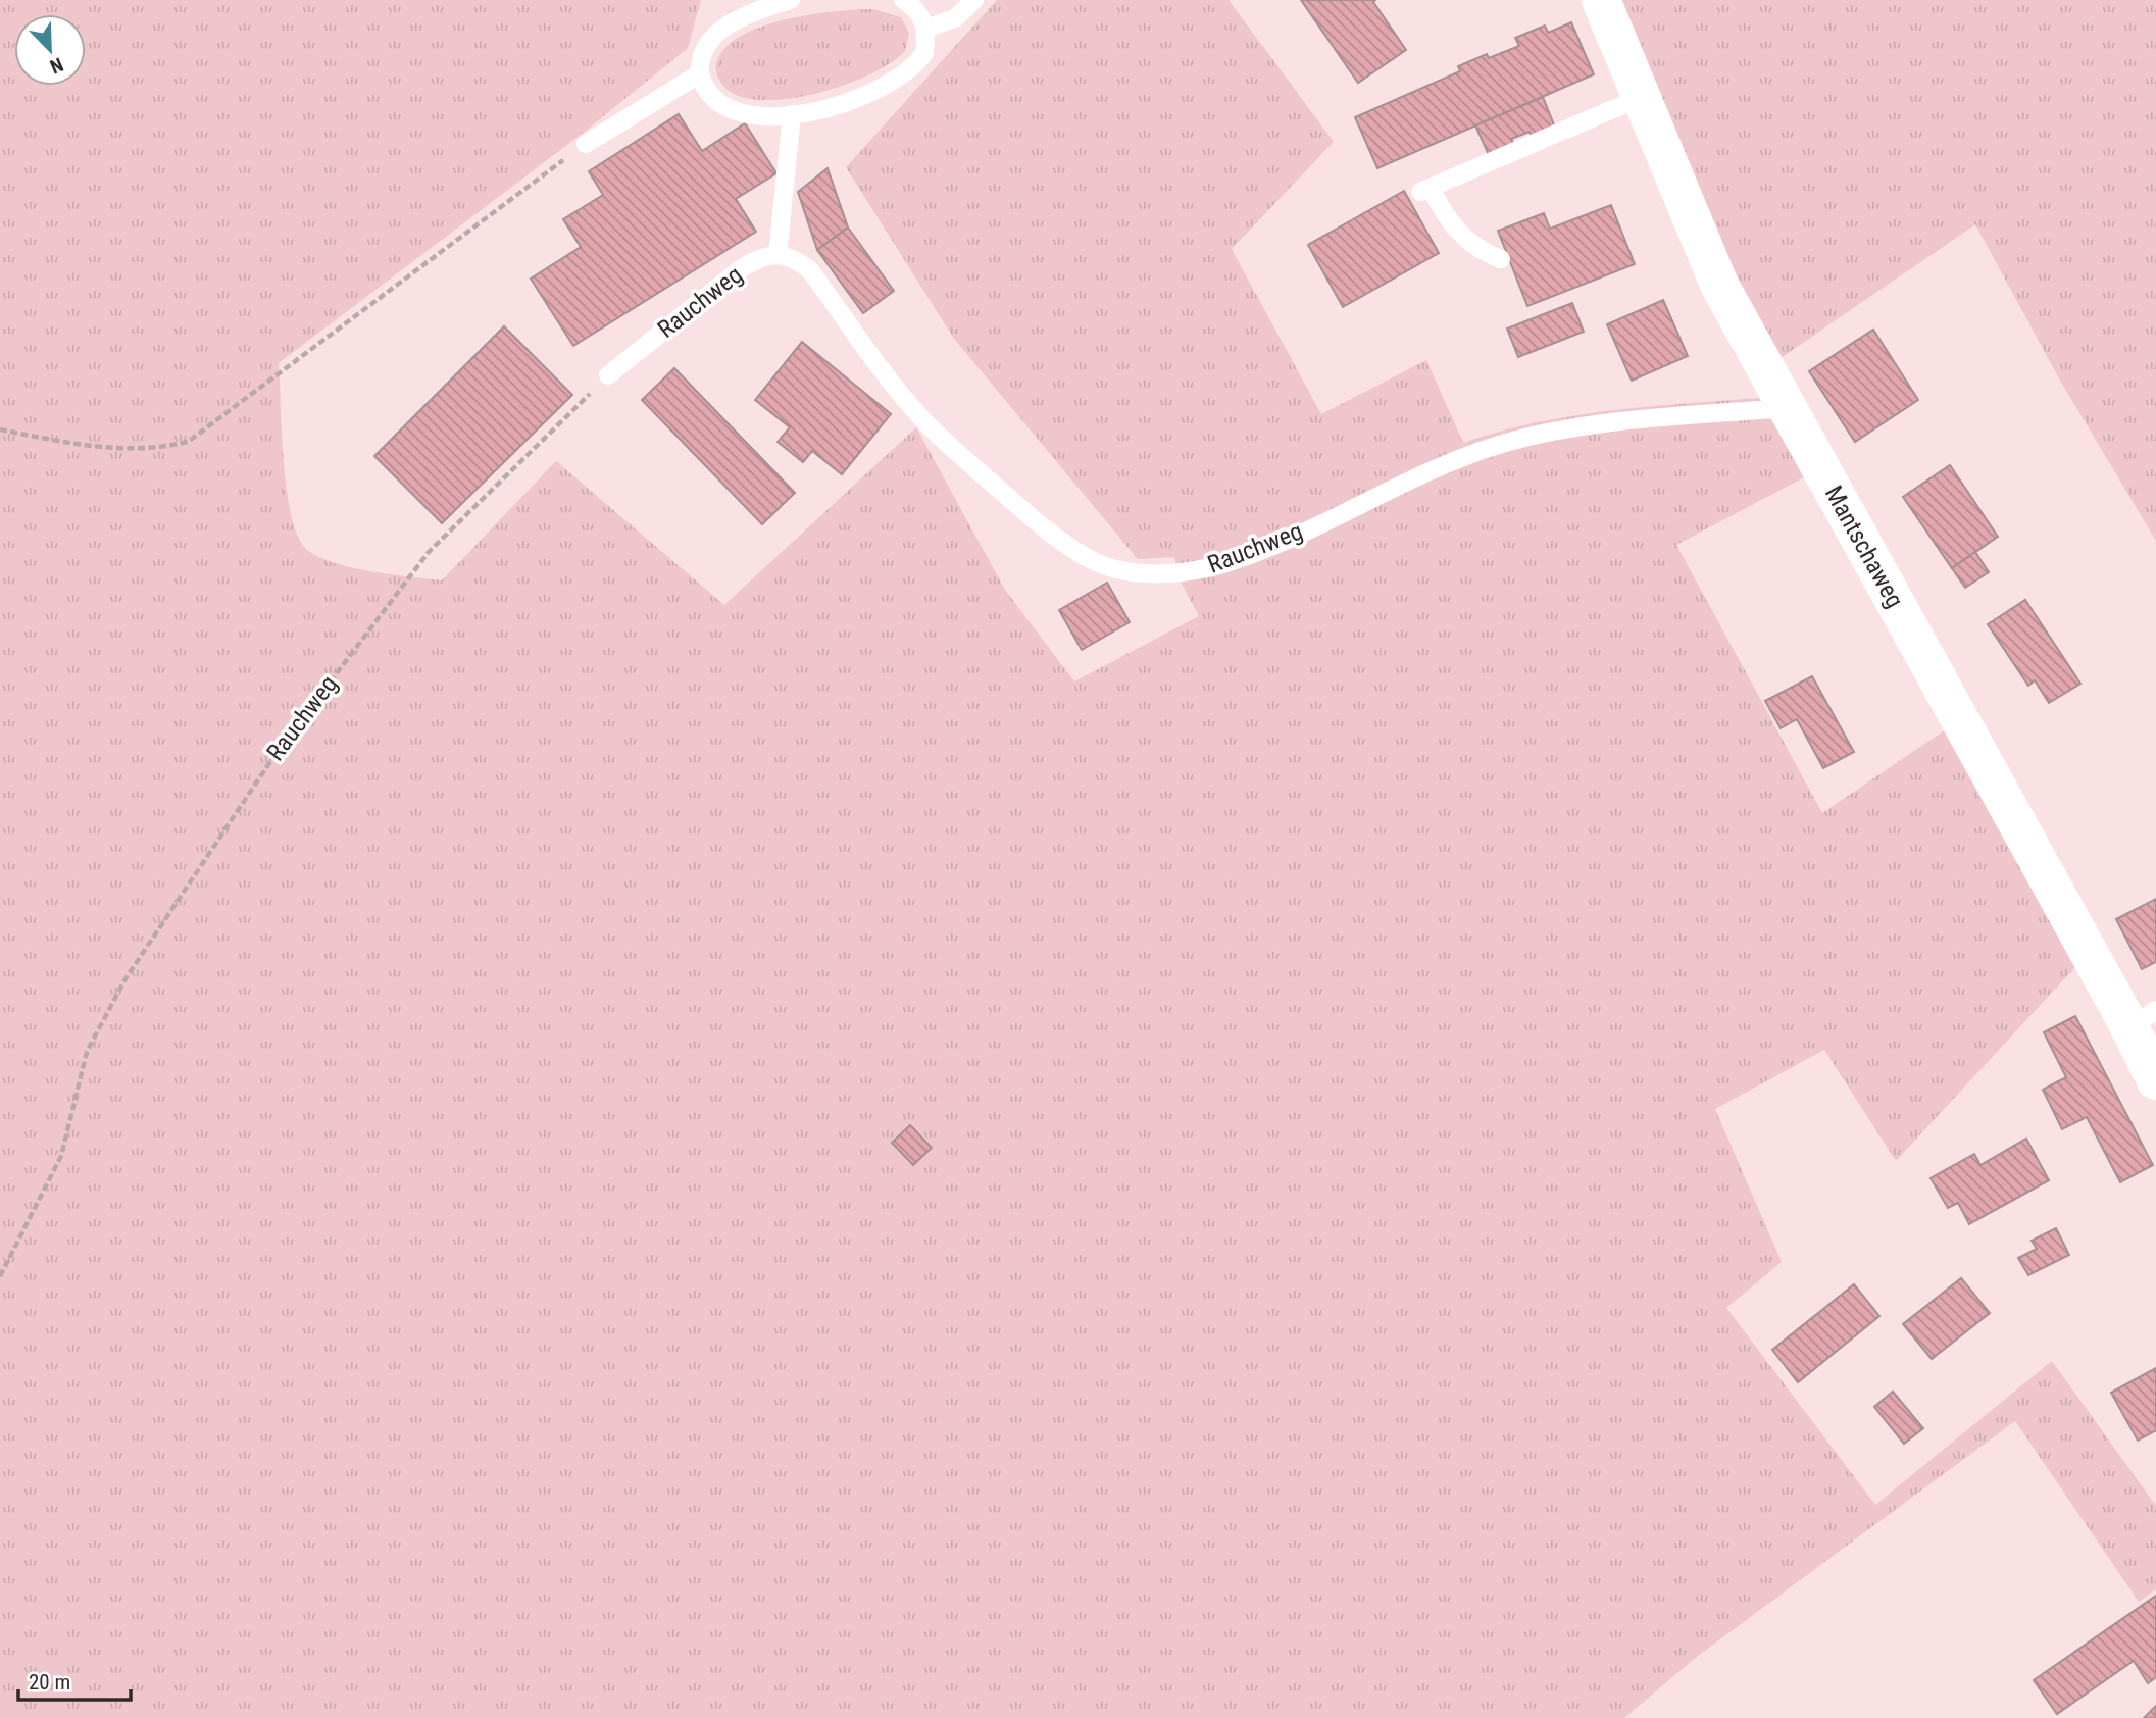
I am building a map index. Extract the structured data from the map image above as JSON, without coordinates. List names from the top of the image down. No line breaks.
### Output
{"streets":{"street":["Mantschaweg"],"lane":["Rauchweg"]},"crossings":[["Rauchweg","Mantschaweg"]],"scale_bar":"20 m","north":"bottom right"}
